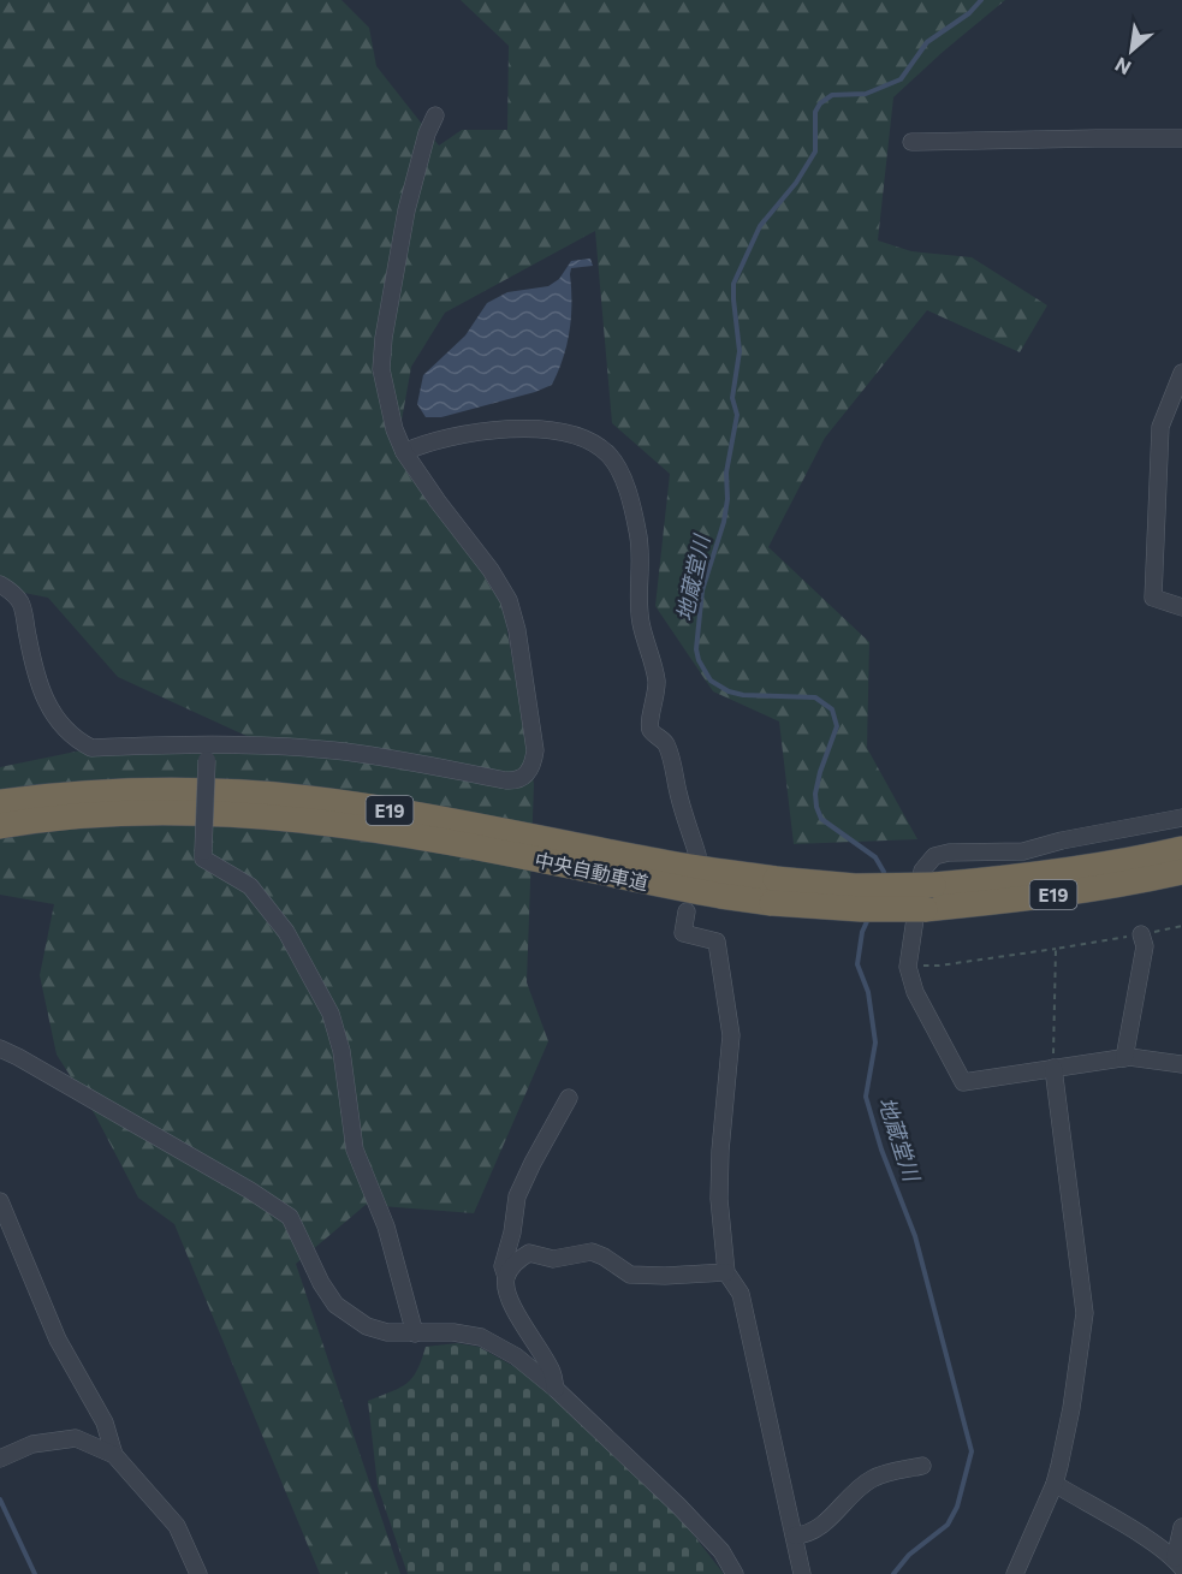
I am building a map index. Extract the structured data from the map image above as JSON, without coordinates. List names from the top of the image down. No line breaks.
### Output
{"streets":{"highway":["E19","中央自動車道"]},"water":["地蔵堂川"],"north":"bottom left"}
